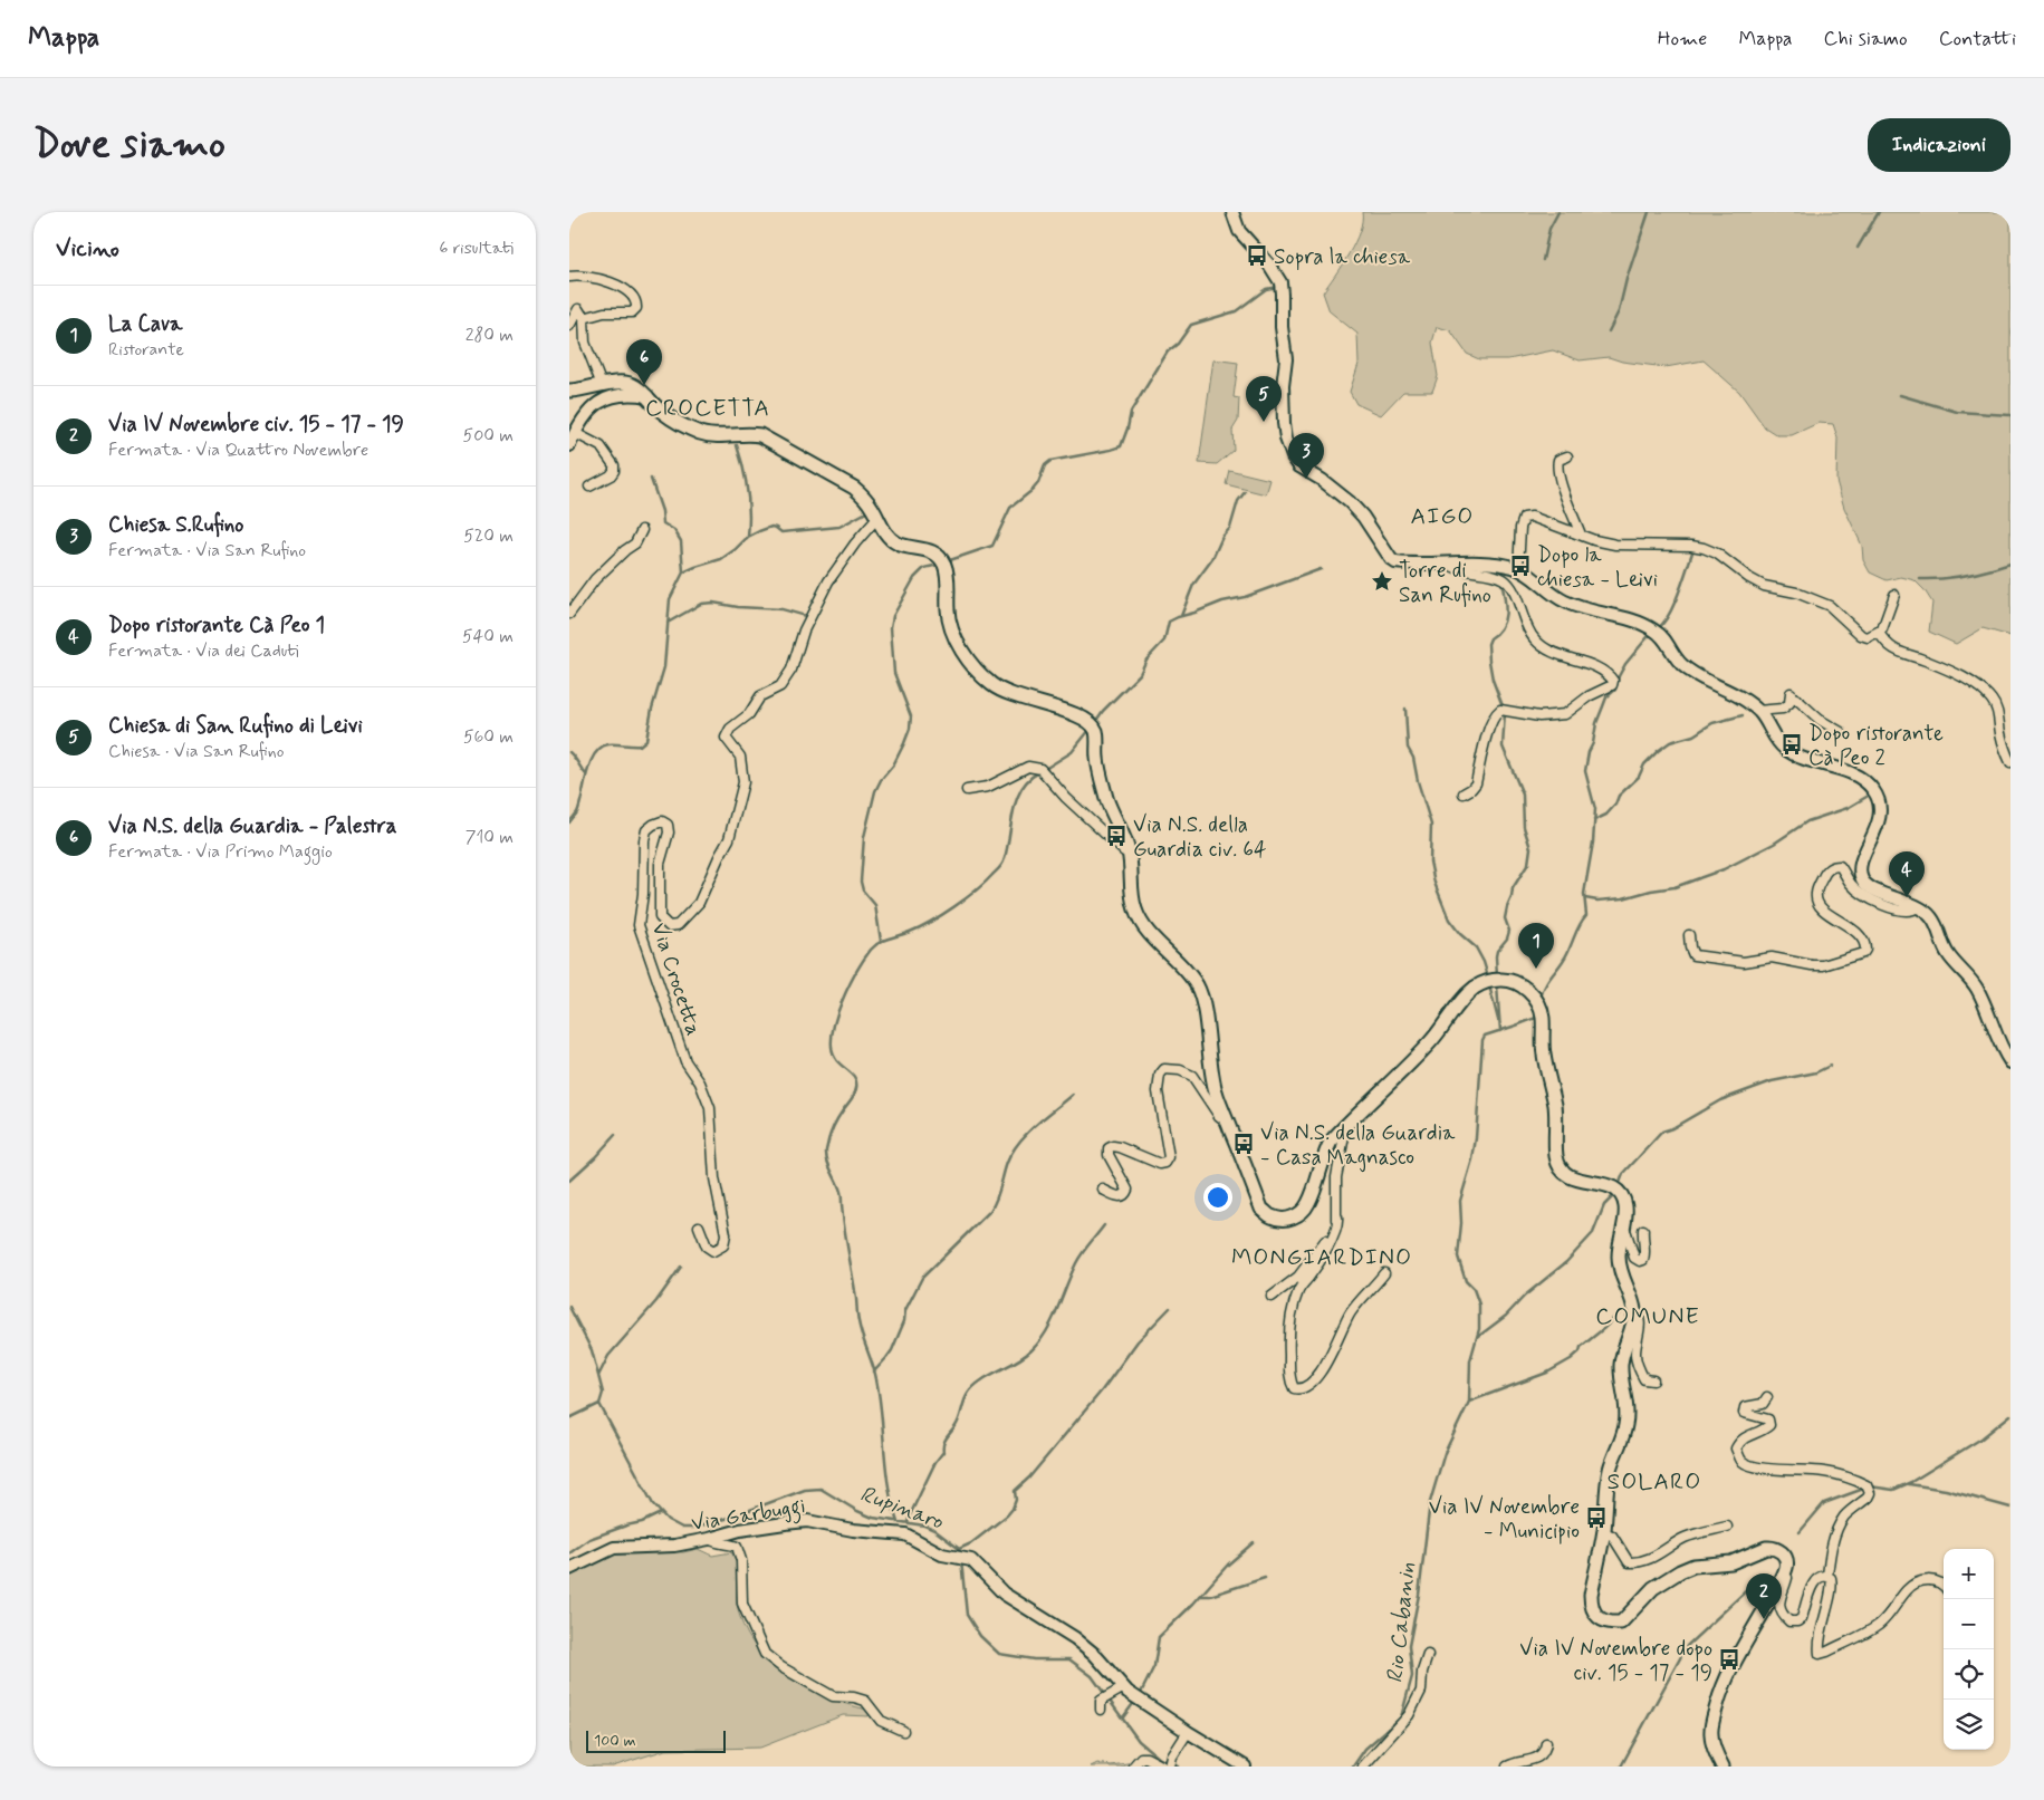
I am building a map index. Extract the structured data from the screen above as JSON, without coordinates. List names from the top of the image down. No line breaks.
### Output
{"streets":{"street":["Via Crocetta","Via Garbuggi"]},"districts":["CROCETTA","AIGO","MONGIARDINO","COMUNE","SOLARO"],"water":["Rupinaro","Rio Cabanin"],"places":{"bus stop":["Sopra la chiesa","Dopo la chiesa - Leivi","Dopo ristorante Cà Peo 2","Via N.S. della Guardia civ. 64","Via N.S. della Guardia - Casa Magnasco","Via IV Novembre - Municipio","Via IV Novembre dopo civ. 15 - 17 - 19"],"place":["Torre di San Rufino"]},"scale_bar":"100 m","page":{"header":"Mappa","nav":["Home","Mappa","Chi siamo","Contatti"],"buttons":"Indicazioni","title":"Dove siamo","heading":["Vicino","6 risultati"],"list":[{"mark":"1","name":"La Cava","note":"Ristorante","value":"280 m"},{"mark":"2","name":"Via IV Novembre civ. 15 - 17 - 19","note":"Fermata · Via Quattro Novembre","value":"500 m"},{"mark":"3","name":"Chiesa S.Rufino","note":"Fermata · Via San Rufino","value":"520 m"},{"mark":"4","name":"Dopo ristorante Cà Peo 1","note":"Fermata · Via dei Caduti","value":"540 m"},{"mark":"5","name":"Chiesa di San Rufino di Leivi","note":"Chiesa · Via San Rufino","value":"560 m"},{"mark":"6","name":"Via N.S. della Guardia - Palestra","note":"Fermata · Via Primo Maggio","value":"710 m"}],"pins":["6","5","3","4","1","2"],"map_buttons":["+","−"],"scale":"100 m"}}
